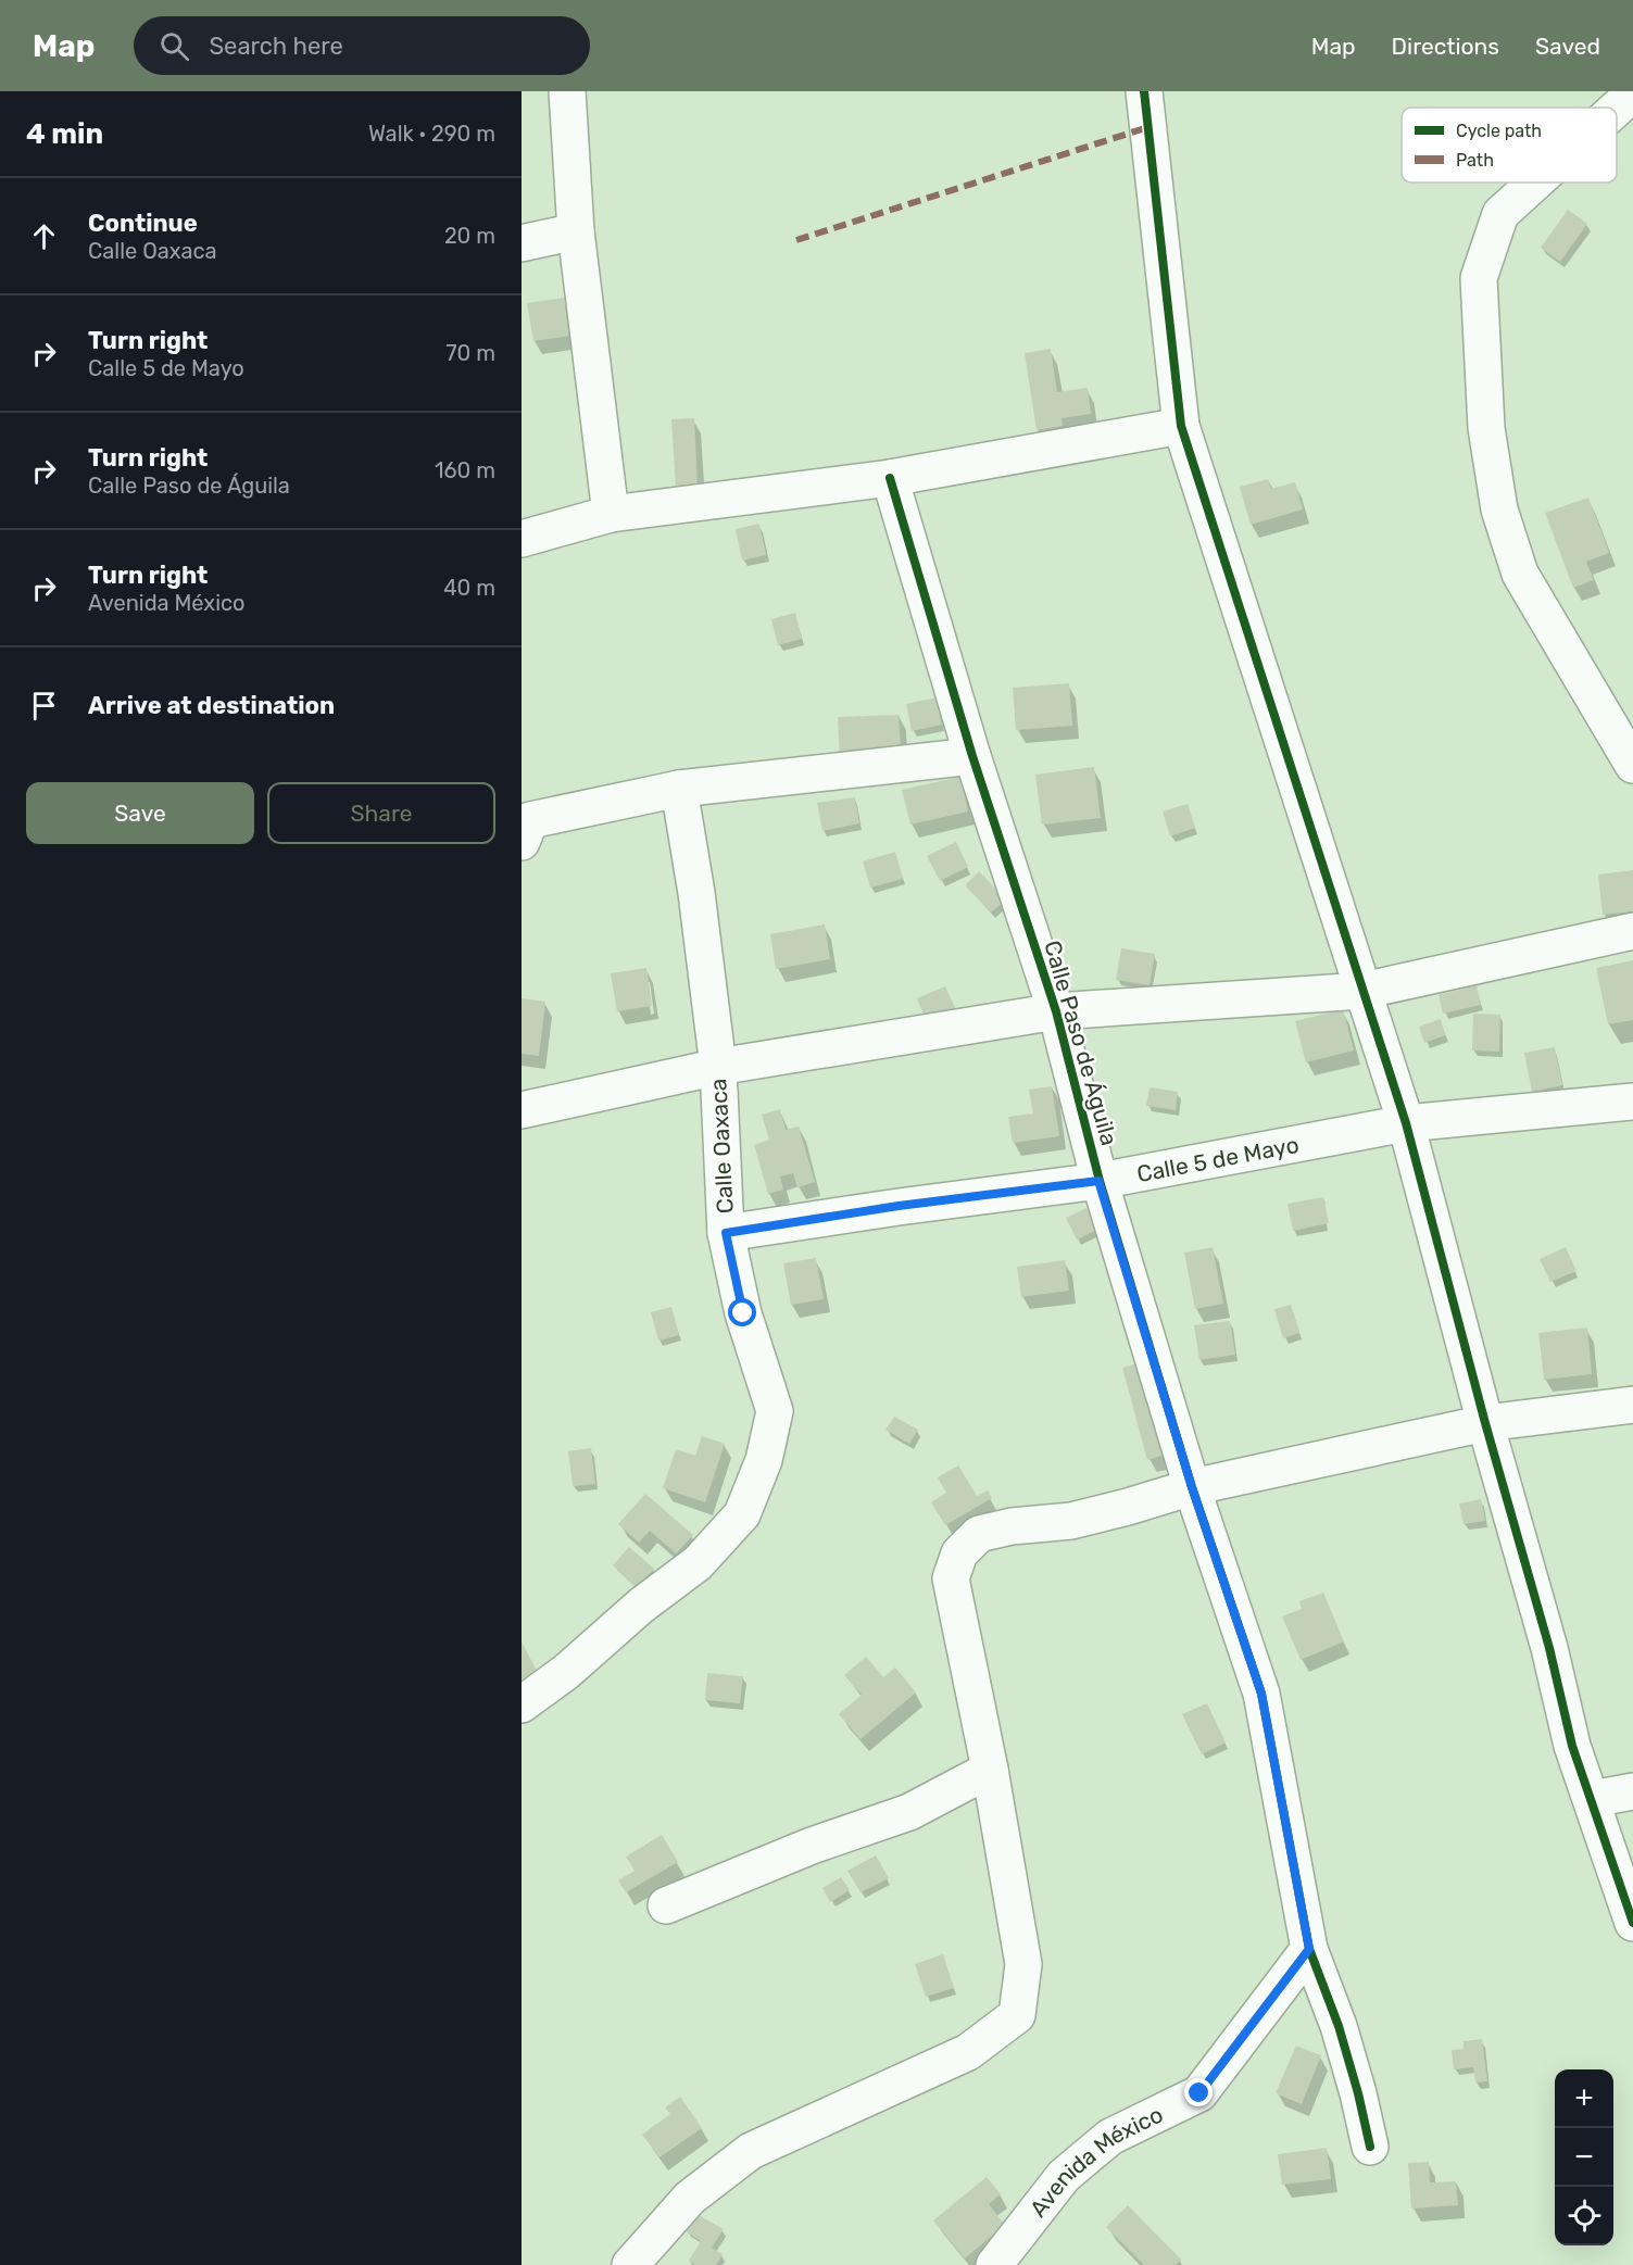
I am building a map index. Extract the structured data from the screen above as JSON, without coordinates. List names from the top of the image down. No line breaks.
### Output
{"streets":{"street":["Calle Paso de Águila","Calle Oaxaca","Calle 5 de Mayo","Avenida México"]},"crossings":[["Calle Paso de Águila","Calle 5 de Mayo"],["Calle Paso de Águila","Avenida México"],["Calle Oaxaca","Calle 5 de Mayo"]],"legend":["Cycle path","Path"],"page":{"header":"Map","search":"Search here","nav":["Map","Directions","Saved"],"heading":["4 min","Walk · 290 m"],"list":[["Continue","Calle Oaxaca","20 m"],["Turn right","Calle 5 de Mayo","70 m"],["Turn right","Calle Paso de Águila","160 m"],["Turn right","Avenida México","40 m"],"Arrive at destination"],"buttons":["Save","Share"],"map_buttons":["+","−"]}}
